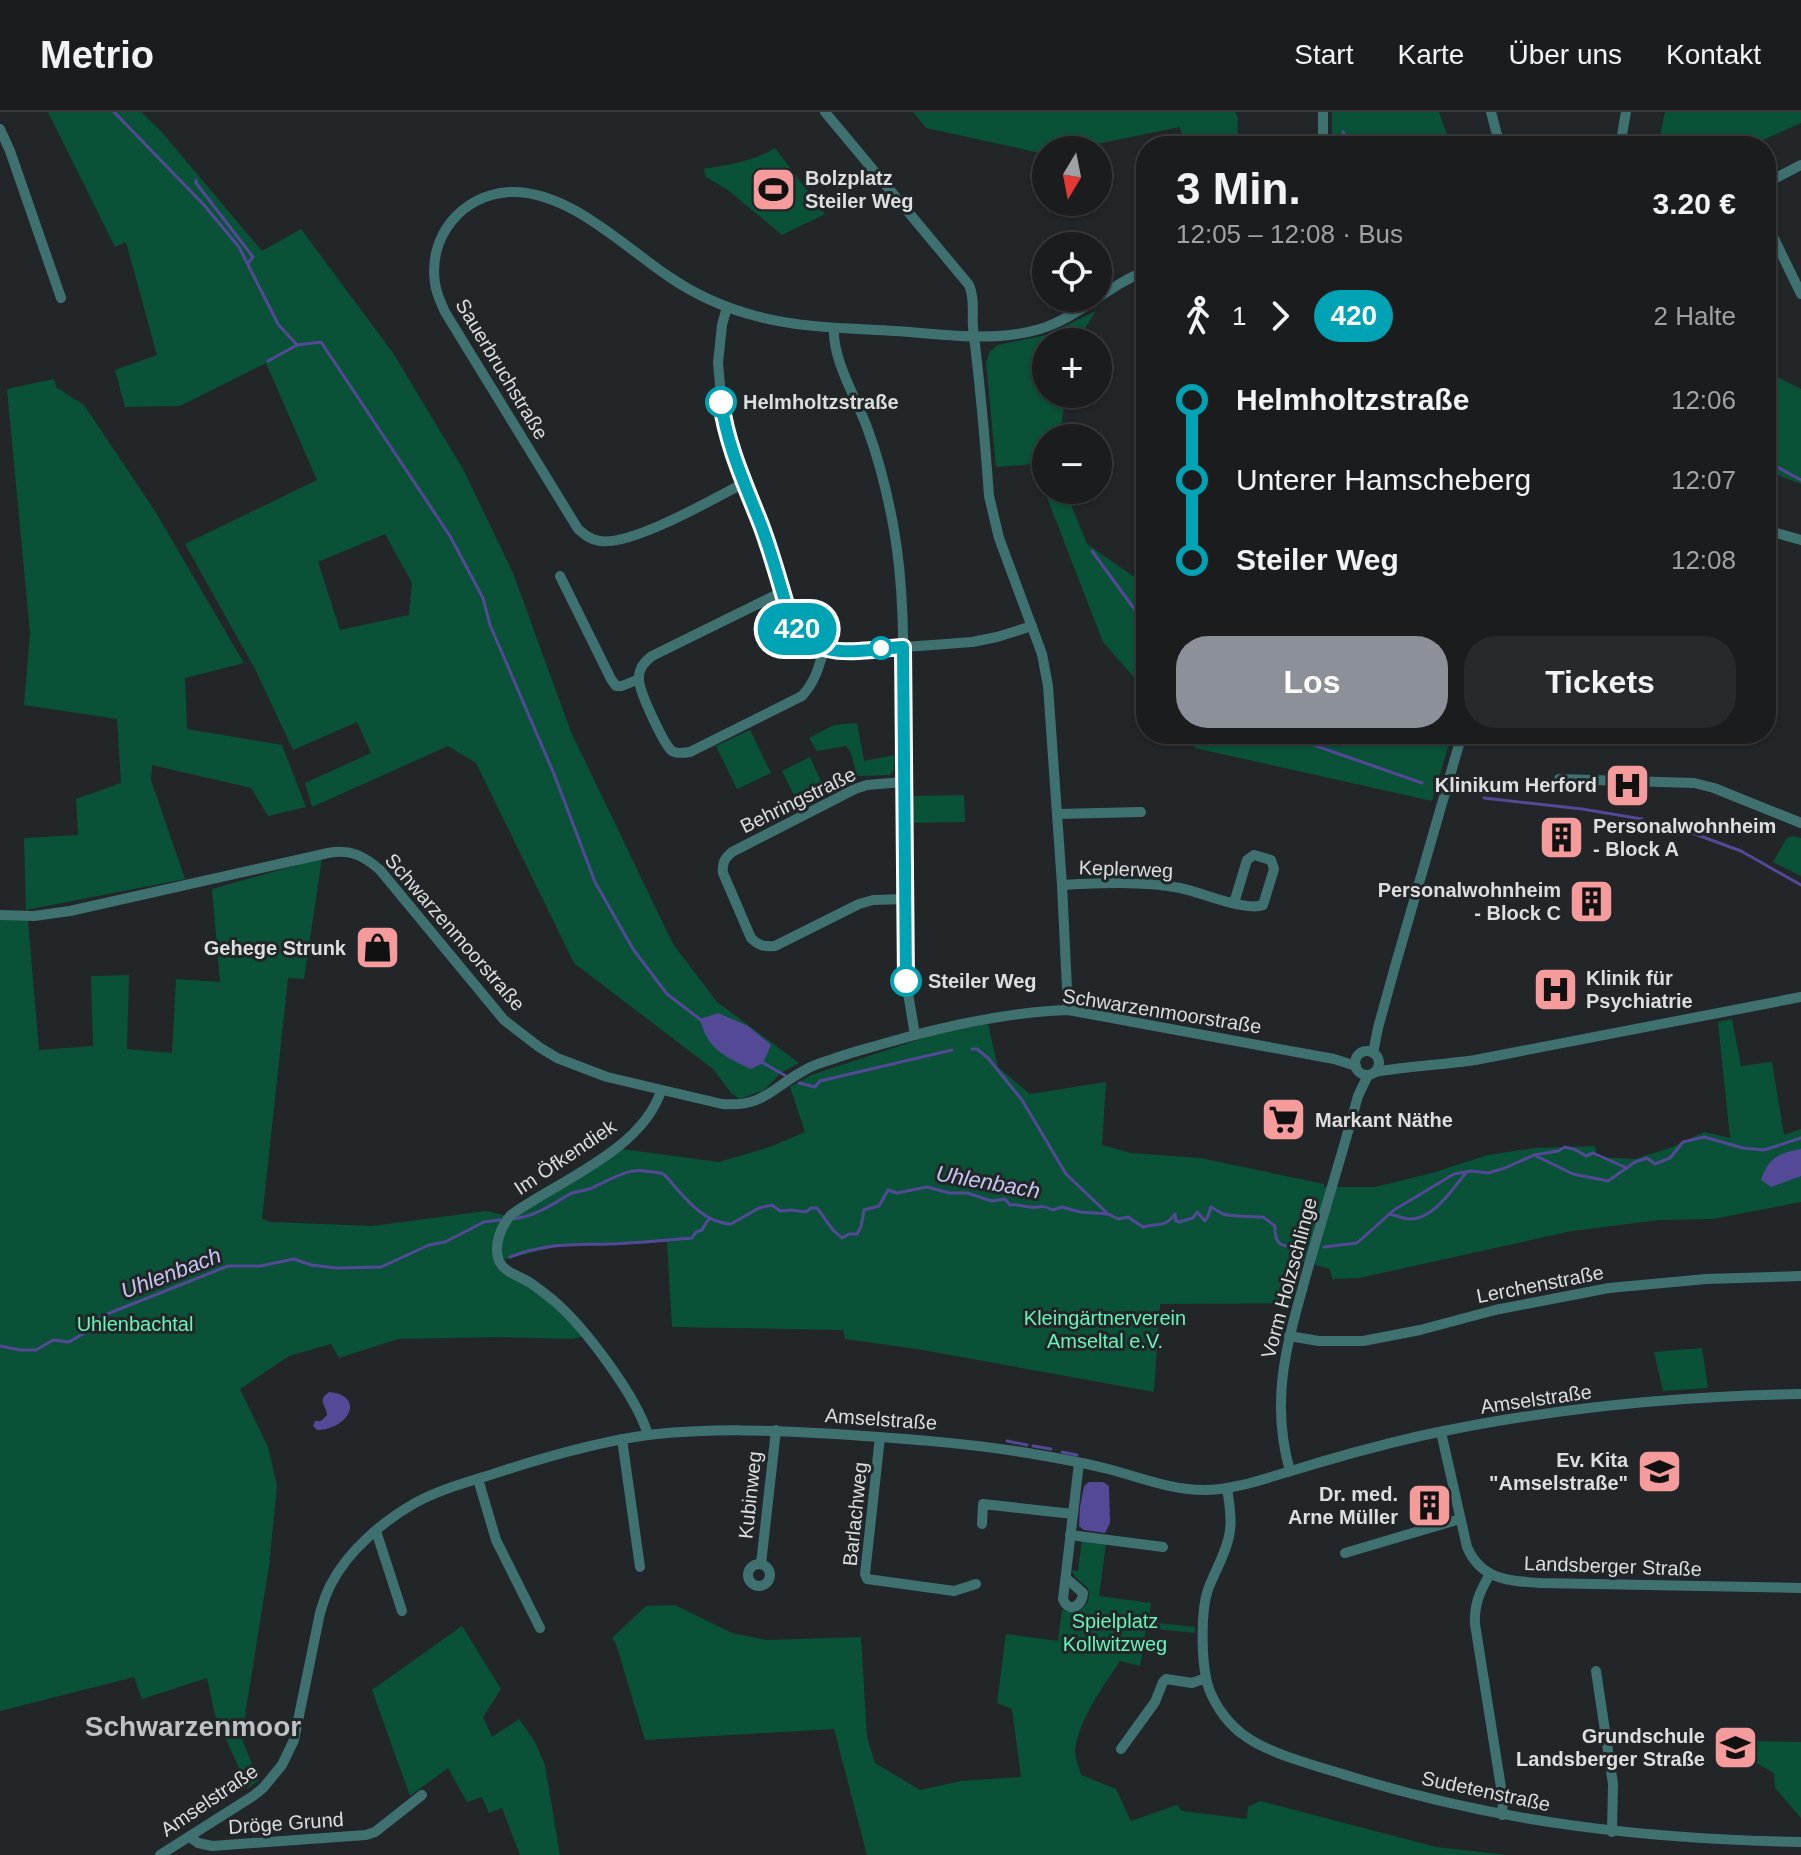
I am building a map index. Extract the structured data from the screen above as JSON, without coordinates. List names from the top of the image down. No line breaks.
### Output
{"streets":{"street":["Sauerbruchstraße","Behringstraße","Keplerweg","Schwarzenmoorstraße","Im Öfkendiek","Vorm Holzschlinge","Lerchenstraße","Amselstraße","Kubinweg","Barlachweg","Landsberger Straße","Sudetenstraße","Dröge Grund"]},"crossings":[["Schwarzenmoorstraße","Im Öfkendiek"],["Schwarzenmoorstraße","Vorm Holzschlinge"],["Im Öfkendiek","Amselstraße"],["Vorm Holzschlinge","Lerchenstraße"],["Vorm Holzschlinge","Amselstraße"],["Amselstraße","Kubinweg"],["Amselstraße","Barlachweg"],["Amselstraße","Sudetenstraße"],["Amselstraße","Dröge Grund"]],"districts":["Schwarzenmoor"],"water":["Uhlenbach"],"parks":["Kleingärtnerverein Amseltal e.V.","Uhlenbachtal","Spielplatz Kollwitzweg"],"places":{"sports":["Bolzplatz Steiler Weg"],"other":["Helmholtzstraße","Steiler Weg"],"hospital":["Klinikum Herford","Klinik für Psychiatrie"],"building":["Personalwohnheim - Block A","Personalwohnheim - Block C","Dr. med. Arne Müller"],"shop":["Gehege Strunk"],"supermarket":["Markant Näthe"],"school or university":["Ev. Kita \"Amselstraße\"","Grundschule Landsberger Straße"]},"lines":["bus line 420"],"north":"bottom","page":{"header":"Metrio","nav":["Start","Karte","Über uns","Kontakt"],"on_map":"420","map_buttons":["+","−"],"heading":["3 Min.","12:05 – 12:08 · Bus","3.20 €"],"legs":["1","420","2 Halte"],"list":[{"name":"Helmholtzstraße","value":"12:06"},{"name":"Unterer Hamscheberg","value":"12:07"},{"name":"Steiler Weg","value":"12:08"}],"buttons":["Los","Tickets"]}}
